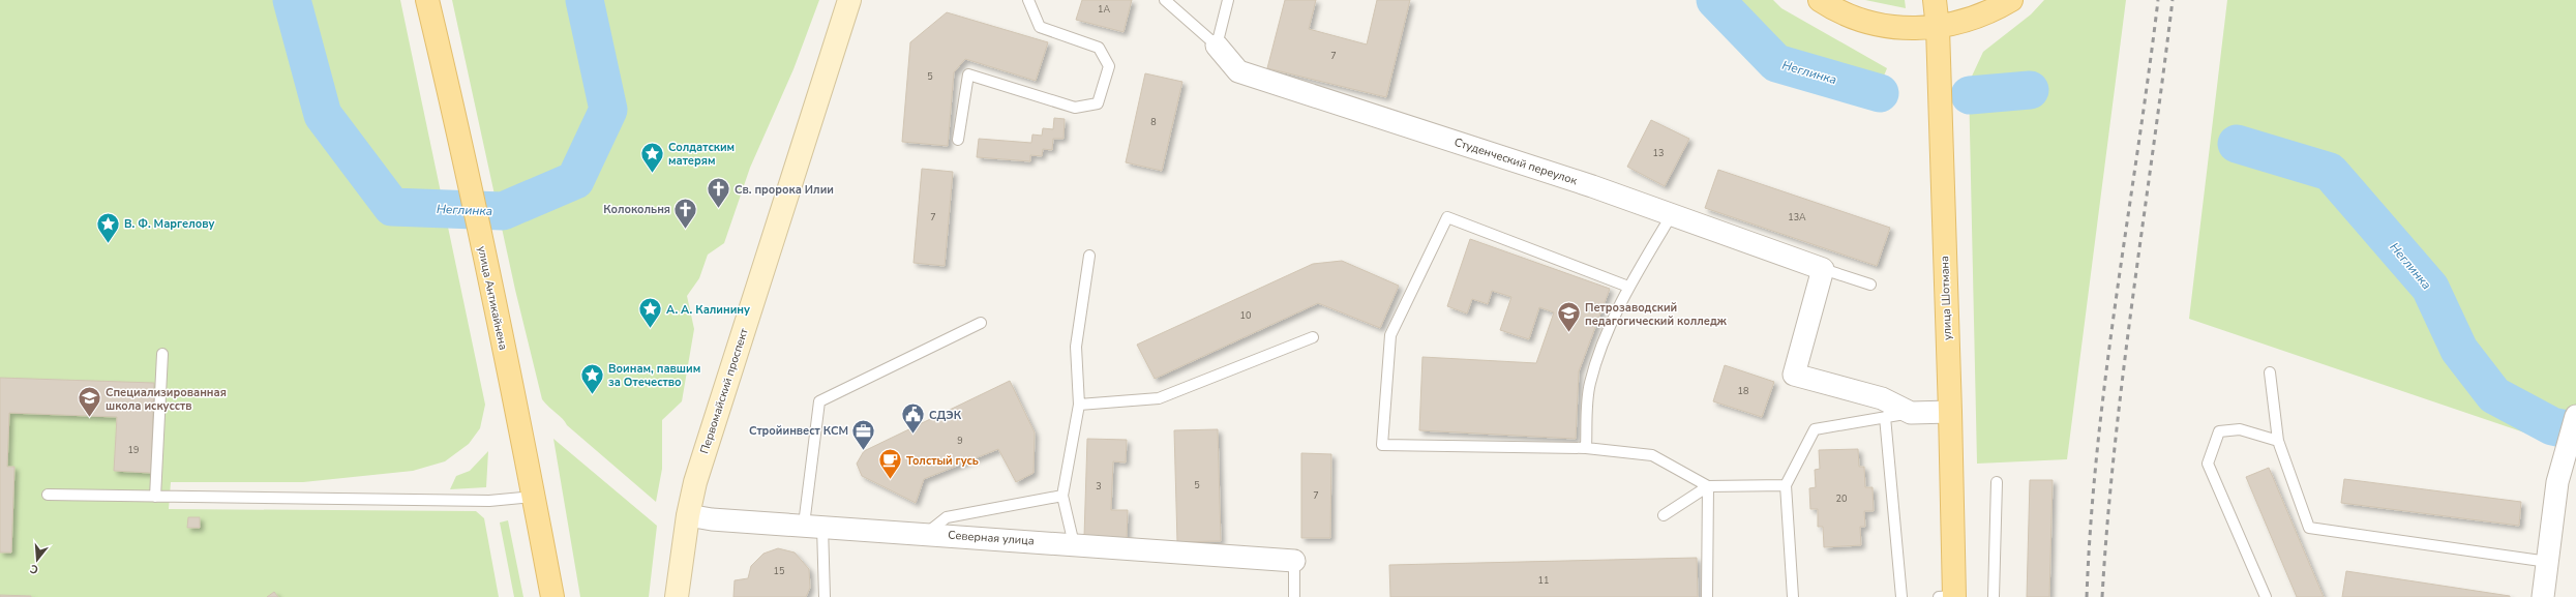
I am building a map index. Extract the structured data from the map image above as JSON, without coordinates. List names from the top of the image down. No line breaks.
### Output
{"streets":{"main road":["улица Антикайнена","улица Шотмана"],"street":["Студенческий переулок","Первомайский проспект","Северная улица"]},"crossings":[["Первомайский проспект","Северная улица"]],"water":["Неглинка"],"places":{"place":["Солдатским матерям","В. Ф. Маргелову","А. А. Калинину","Воинам, павшим за Отечество"],"church":["Св. пророка Илии","Колокольня"],"school or university":["Петрозаводский педагогический колледж","Специализированная школа искусств"],"public building":["СДЭК"],"office":["Стройинвест КСМ"],"cafe":["Толстый гусь"]},"house_numbers":["1А","7","5","8","13","7","13А","10","18","9","19","5","3","7","20","15","11"],"north":"bottom"}
